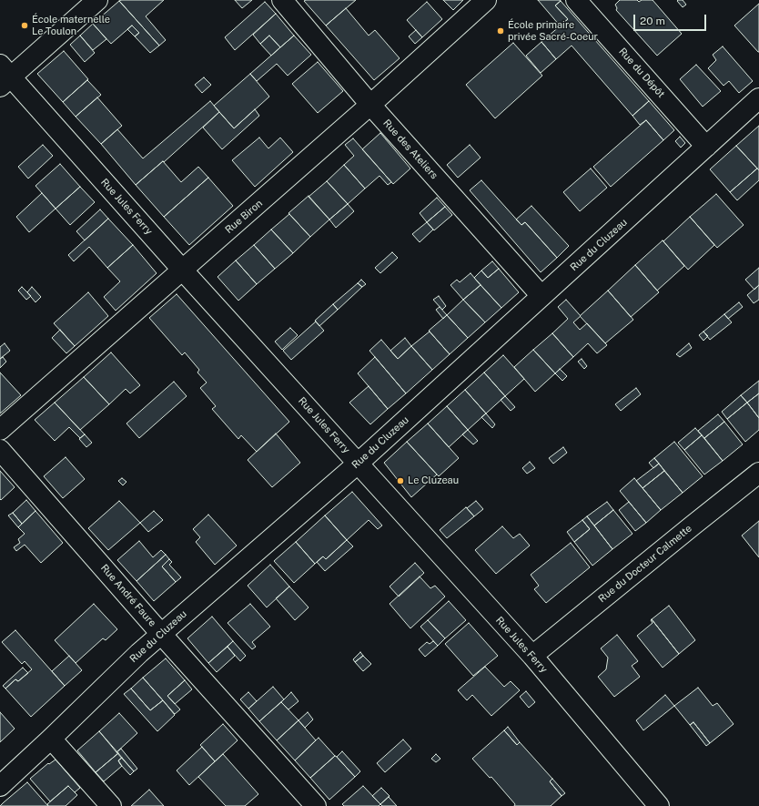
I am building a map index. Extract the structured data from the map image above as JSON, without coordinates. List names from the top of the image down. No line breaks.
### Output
{"streets":{"street":["Rue du Dépôt","Rue des Ateliers","Rue Jules Ferry","Rue Biron","Rue du Cluzeau","Rue du Docteur Calmette","Rue André Faure"]},"crossings":[["Rue du Dépôt","Rue du Cluzeau"],["Rue des Ateliers","Rue Biron"],["Rue des Ateliers","Rue du Cluzeau"],["Rue Jules Ferry","Rue Biron"],["Rue Jules Ferry","Rue du Cluzeau"],["Rue Jules Ferry","Rue du Docteur Calmette"],["Rue du Cluzeau","Rue André Faure"]],"places":["École maternelle Le Toulon","École primaire privée Sacré-Coeur","Le Cluzeau"],"scale_bar":"20 m"}
